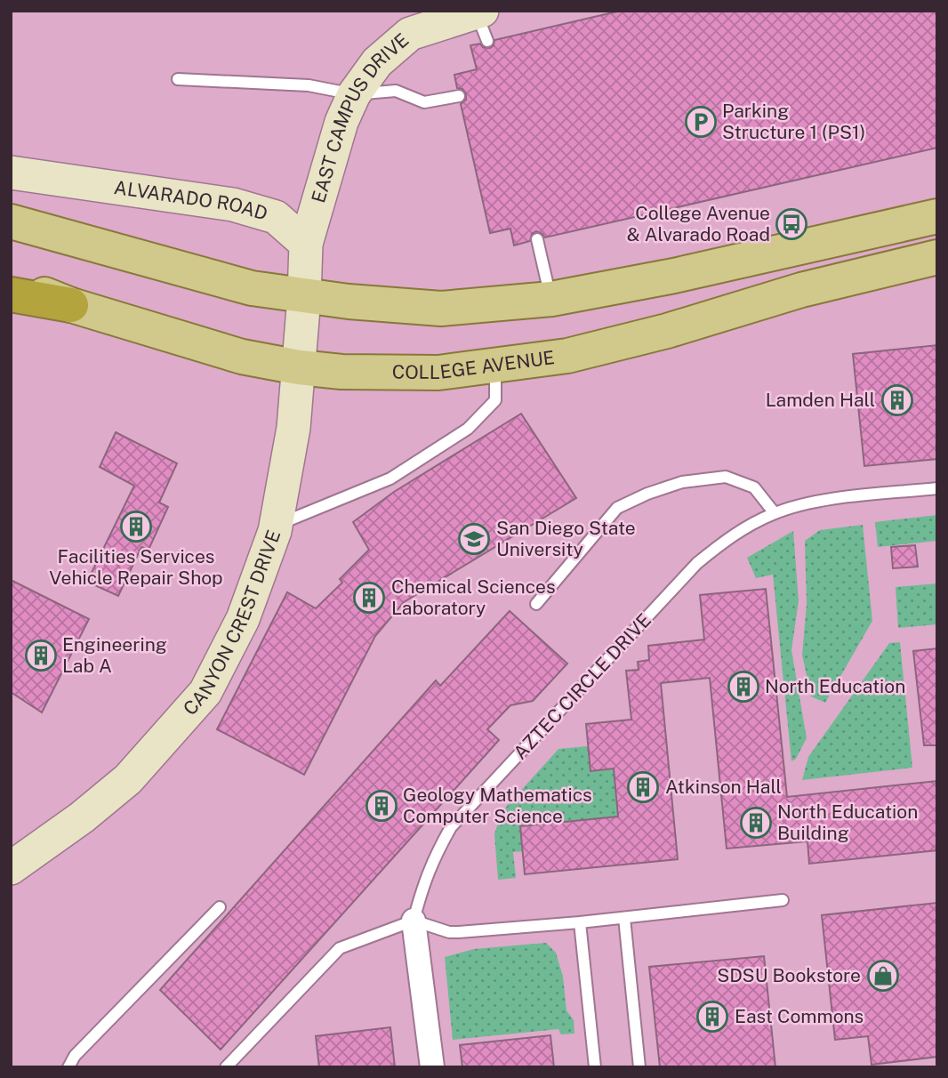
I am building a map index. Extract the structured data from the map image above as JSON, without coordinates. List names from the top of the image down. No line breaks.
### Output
{"streets":{"main road":["COLLEGE AVENUE"],"street":["EAST CAMPUS DRIVE","ALVARADO ROAD","CANYON CREST DRIVE"],"lane":["AZTEC CIRCLE DRIVE"]},"crossings":[["EAST CAMPUS DRIVE","ALVARADO ROAD"],["COLLEGE AVENUE","CANYON CREST DRIVE"]],"places":{"parking":["Parking Structure 1 (PS1)"],"bus stop":["College Avenue & Alvarado Road"],"building":["Lamden Hall","Facilities Services Vehicle Repair Shop","Chemical Sciences Laboratory","Engineering Lab A","North Education","Atkinson Hall","Geology Mathematics Computer Science","North Education Building","East Commons"],"school or university":["San Diego State University"],"shop":["SDSU Bookstore"]}}
